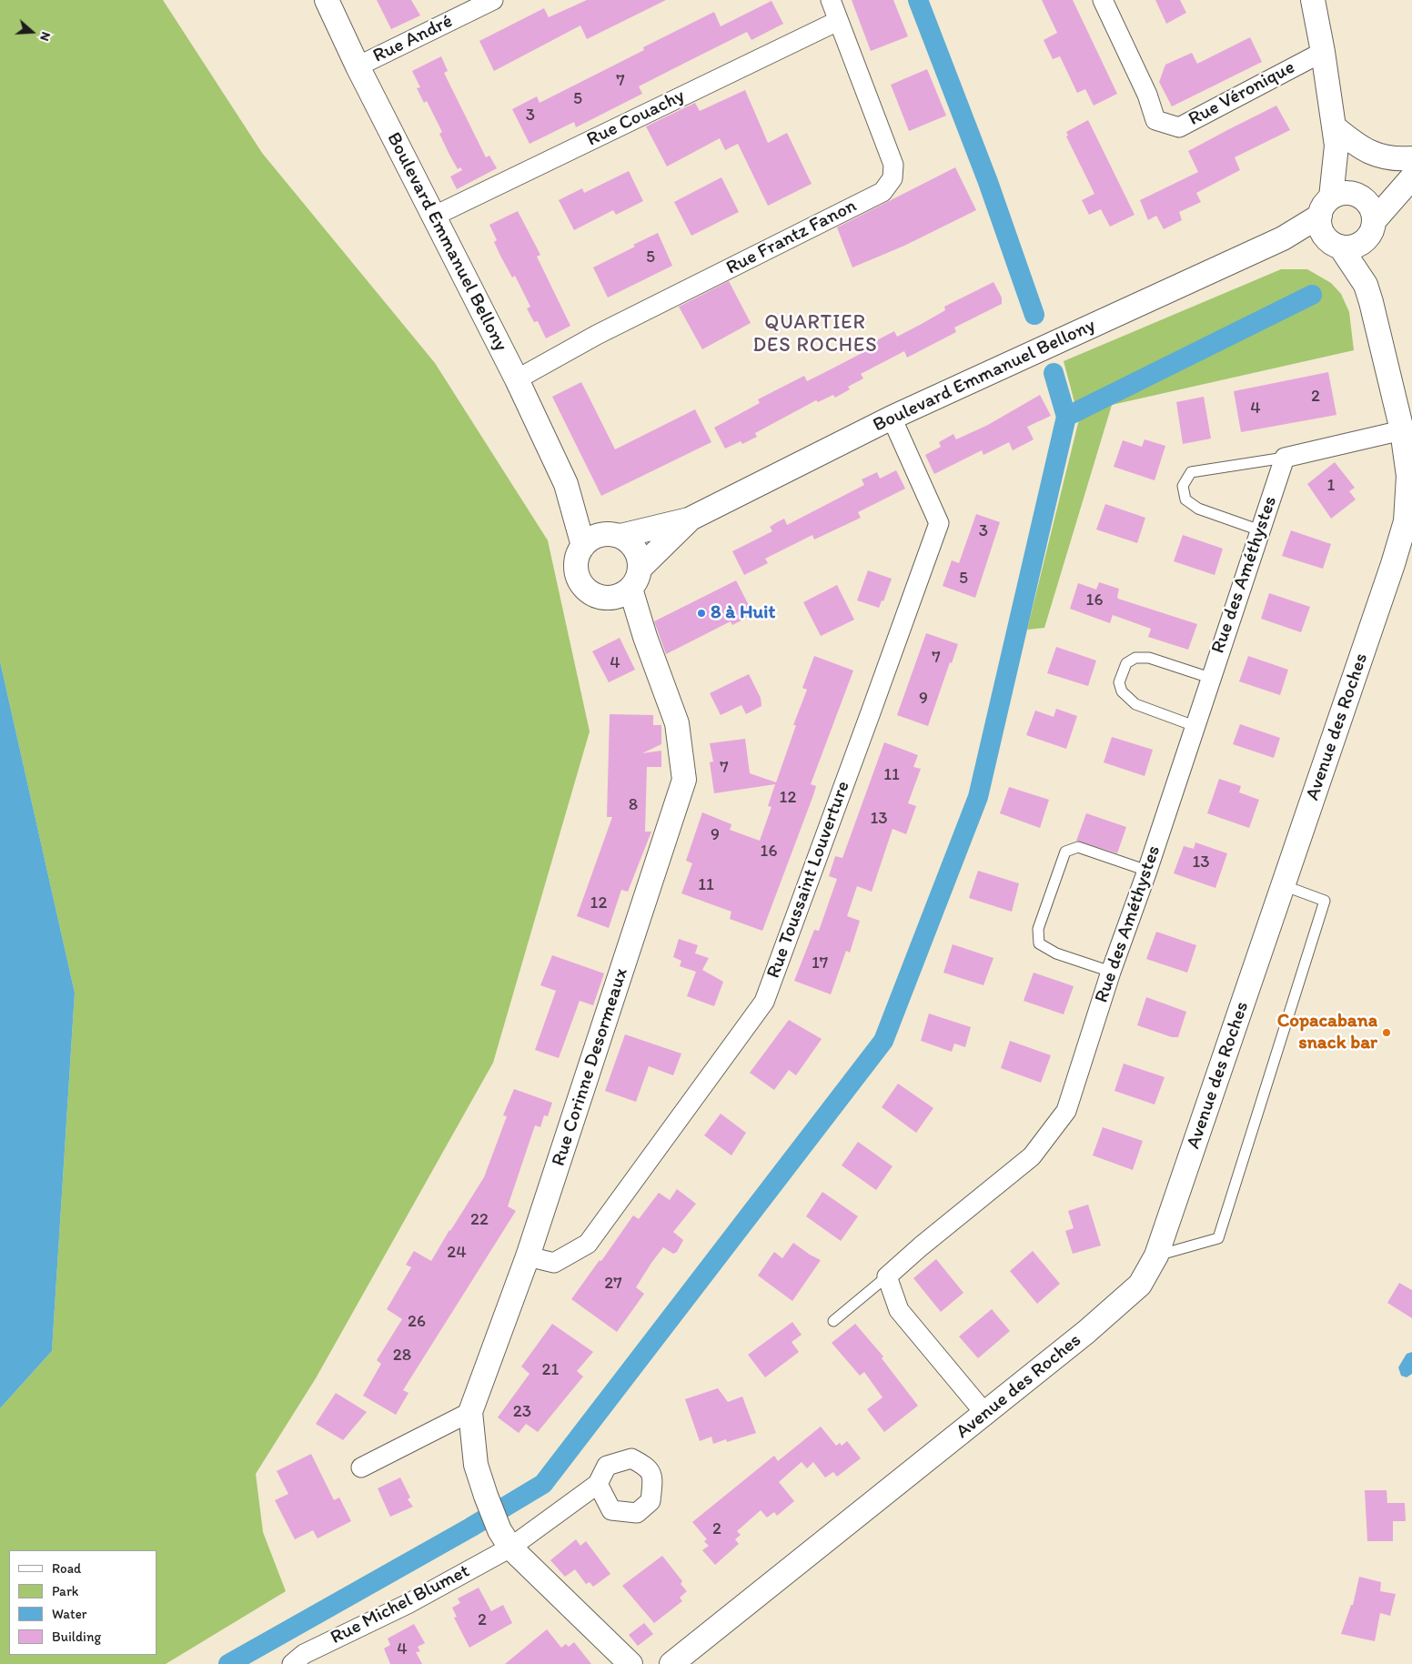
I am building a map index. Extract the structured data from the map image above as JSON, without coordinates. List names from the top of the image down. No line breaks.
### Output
{"streets":{"street":["Rue André","Rue Véronique","Rue Couachy","Rue Frantz Fanon","Boulevard Emmanuel Bellony","Rue des Améthystes","Avenue des Roches","Rue Toussaint Louverture","Rue Corinne Desormeaux","Rue Michel Blumet"]},"crossings":[["Rue André","Boulevard Emmanuel Bellony"],["Rue Couachy","Rue Frantz Fanon"],["Rue Couachy","Boulevard Emmanuel Bellony"],["Rue Frantz Fanon","Boulevard Emmanuel Bellony"],["Boulevard Emmanuel Bellony","Avenue des Roches"],["Boulevard Emmanuel Bellony","Rue Toussaint Louverture"],["Boulevard Emmanuel Bellony","Rue Corinne Desormeaux"],["Rue Toussaint Louverture","Rue Corinne Desormeaux"],["Rue Corinne Desormeaux","Rue Michel Blumet"]],"districts":["QUARTIER DES ROCHES"],"places":["8 à Huit","Copacabana snack bar"],"house_numbers":["7","5","3","5","2","4","1","3","5","16","7","4","9","7","11","12","8","13","9","16","13","11","12","17","22","24","27","26","28","21","23","2","2","4"],"legend":["Road","Park","Water","Building"],"north":"right"}
